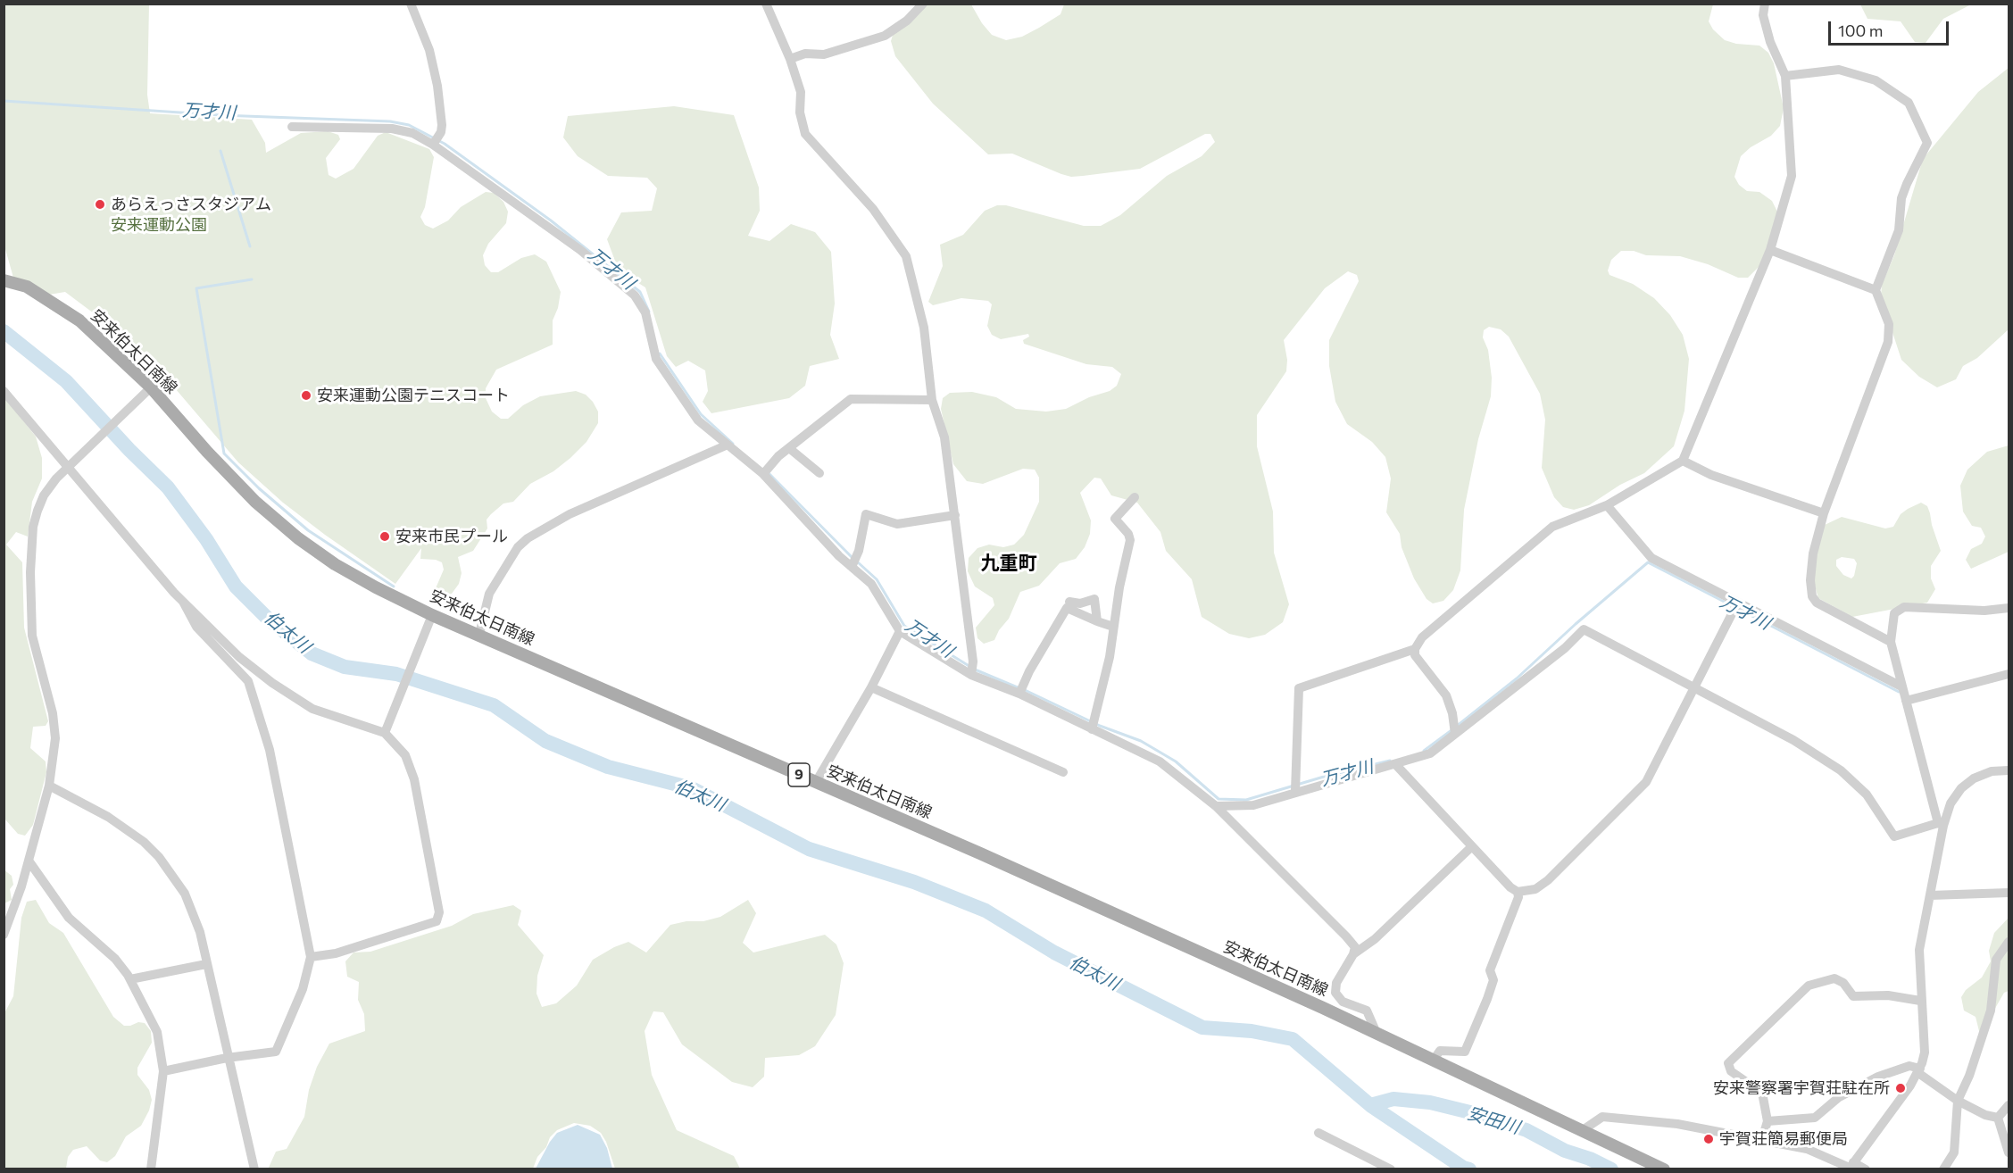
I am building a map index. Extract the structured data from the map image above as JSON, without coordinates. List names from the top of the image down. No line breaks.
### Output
{"streets":{"main road":["安来伯太日南線","9"]},"districts":["九重町"],"water":["万才川","伯太川","安田川"],"parks":["安来運動公園"],"places":["あらえっさスタジアム","安来運動公園テニスコート","安来市民プール","安来警察署宇賀荘駐在所","宇賀荘簡易郵便局"],"scale_bar":"100 m"}
